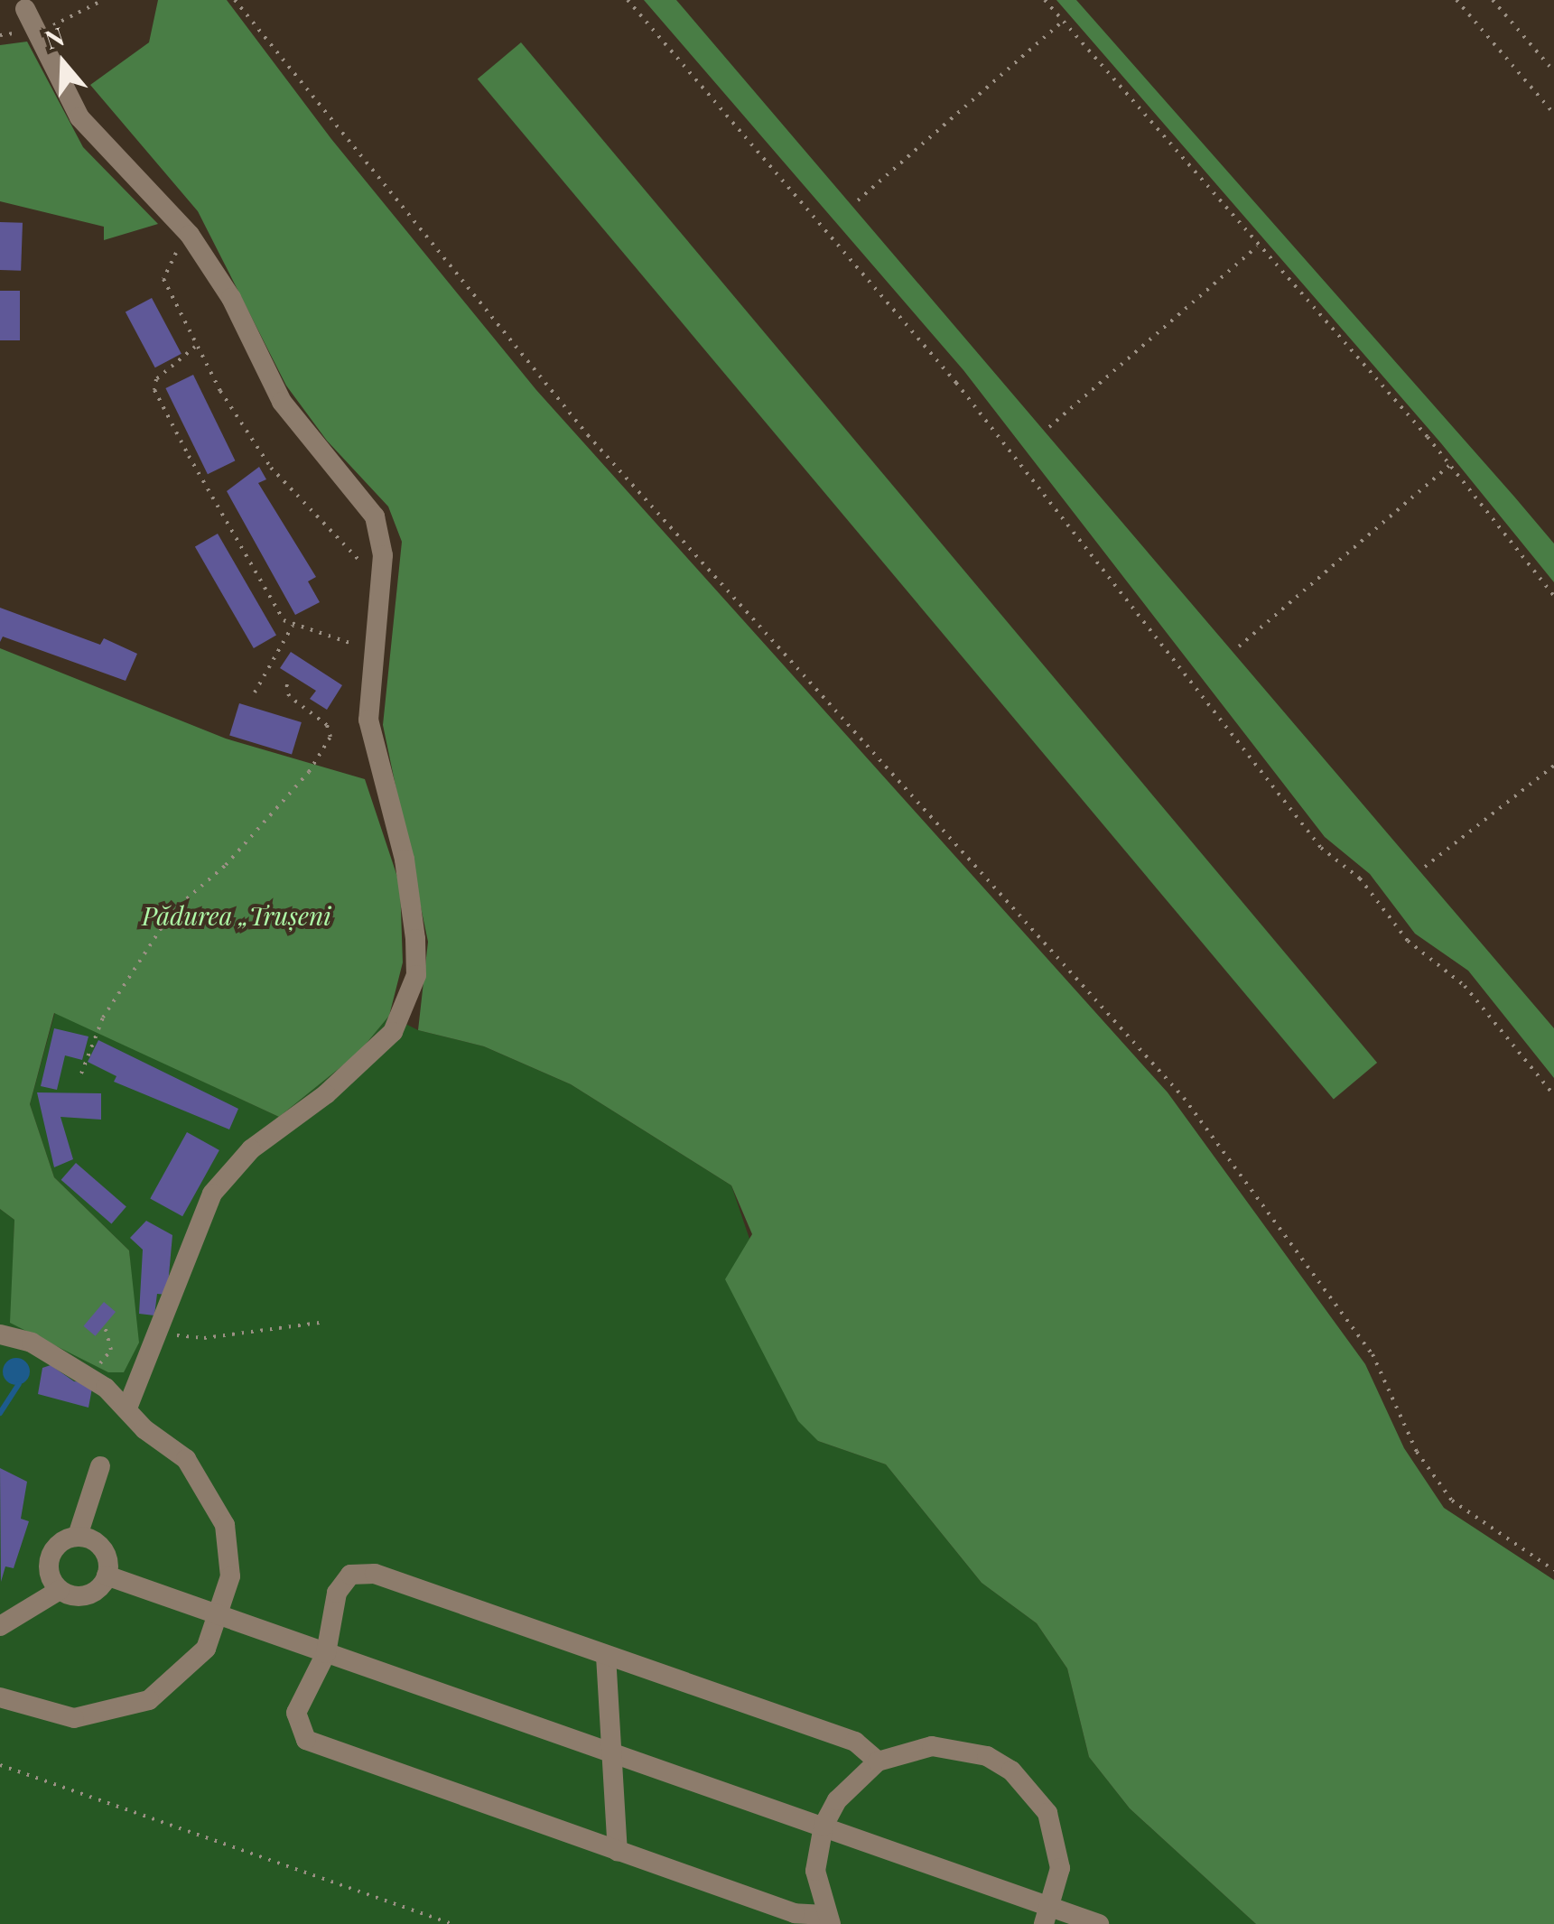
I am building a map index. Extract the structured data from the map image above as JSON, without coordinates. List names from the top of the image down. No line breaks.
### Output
{"parks":["Pădurea „Trușeni"],"north":"top"}
